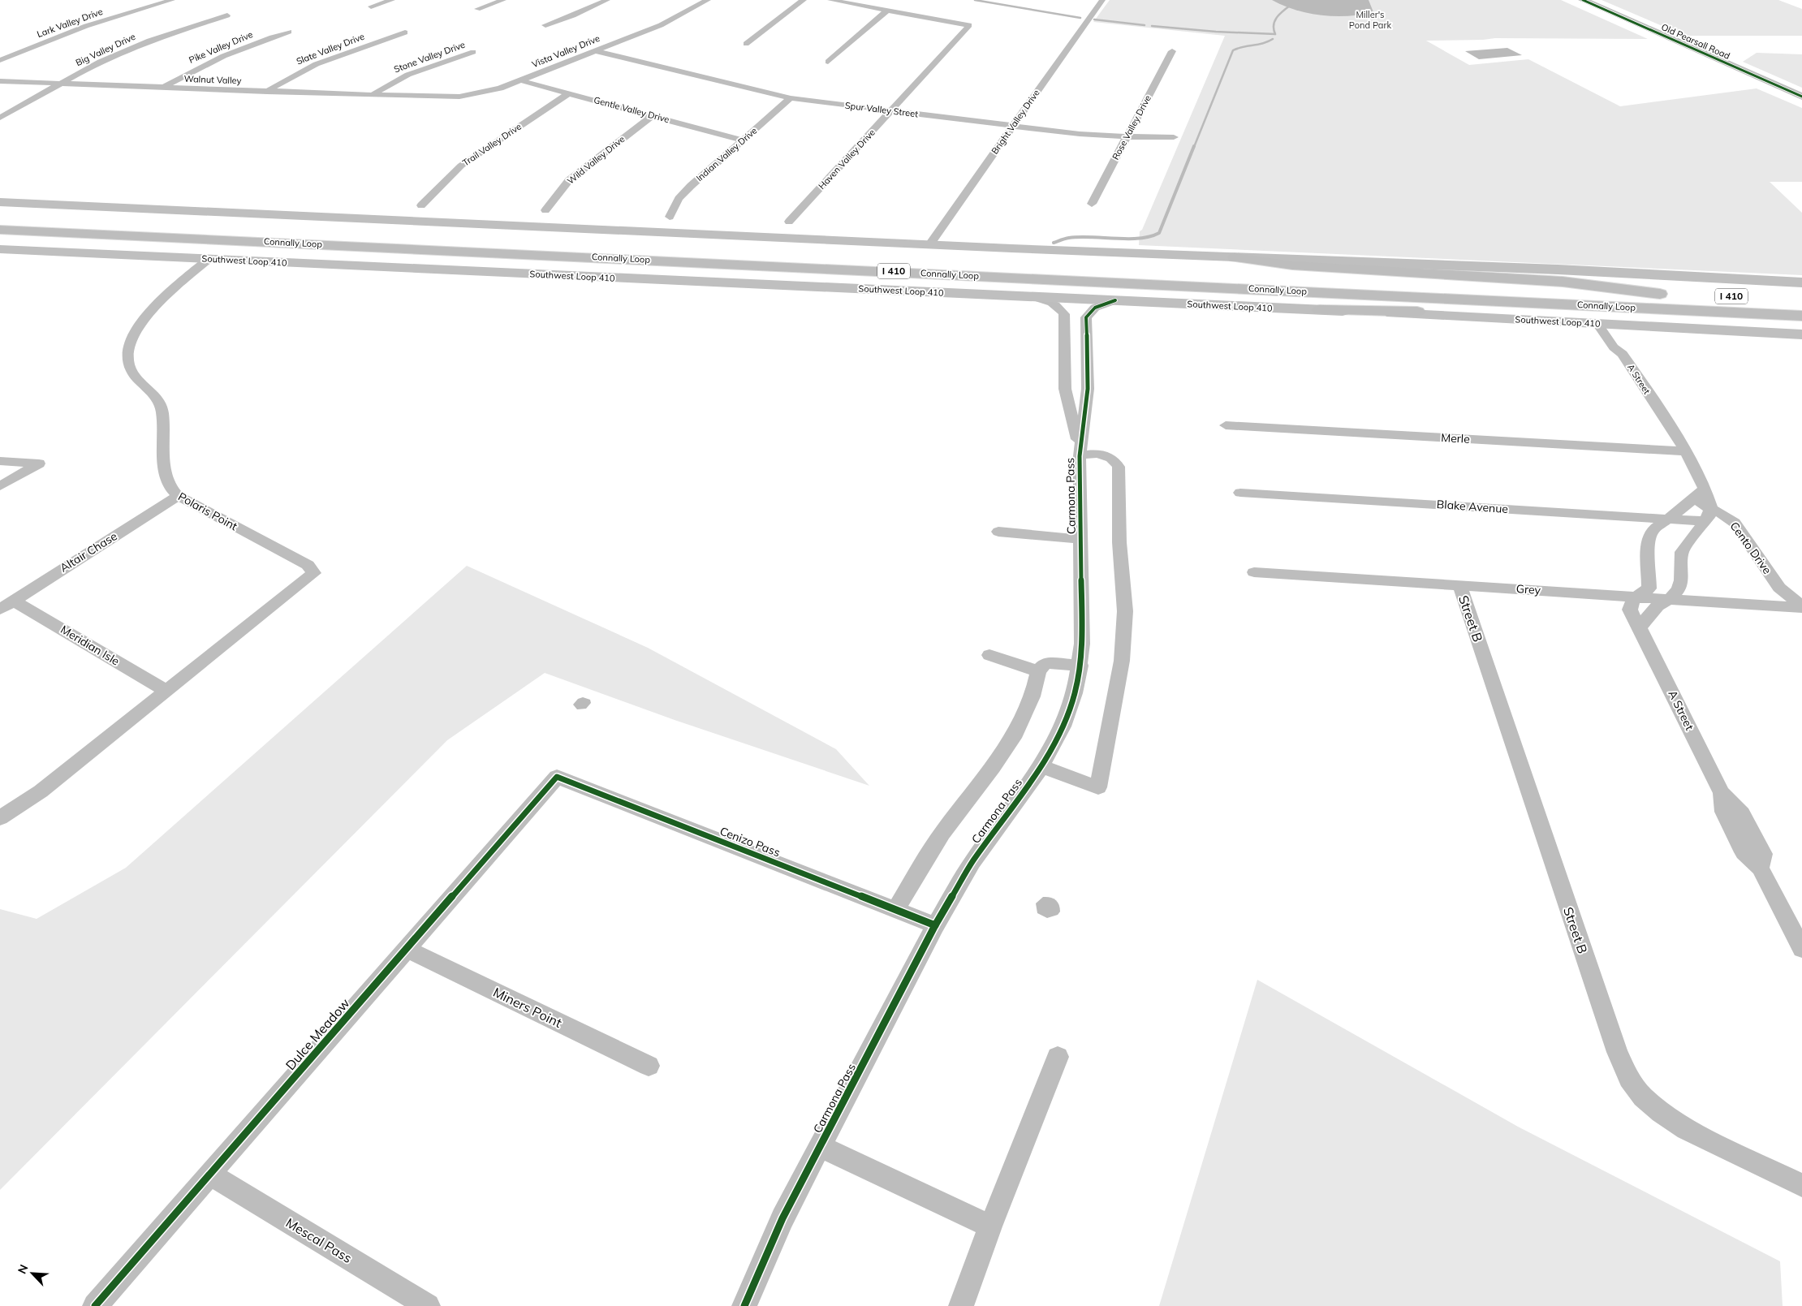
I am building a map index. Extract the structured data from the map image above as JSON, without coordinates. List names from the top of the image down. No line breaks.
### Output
{"streets":{"highway":["Connally Loop","I 410"],"main road":["Old Pearsall Road","Southwest Loop 410"],"street":["Lark Valley Drive","Pike Valley Drive","Slate Valley Drive","Big Valley Drive","Vista Valley Drive","Stone Valley Drive","Walnut Valley","Gentle Valley Drive","Spur Valley Street","Bright Valley Drive","Rose Valley Drive","Trail Valley Drive","Indian Valley Drive","Haven Valley Drive","Wild Valley Drive","A Street","Merle","Carmona Pass","Blake Avenue","Polaris Point","Cento Drive","Altair Chase","Grey","Street B","Meridian Isle","Cenizo Pass","Miners Point","Dulce Meadow","Mescal Pass"]},"crossings":[["Pike Valley Drive","Walnut Valley"],["Slate Valley Drive","Walnut Valley"],["Big Valley Drive","Walnut Valley"],["Vista Valley Drive","Walnut Valley"],["Vista Valley Drive","Gentle Valley Drive"],["Vista Valley Drive","Spur Valley Street"],["Stone Valley Drive","Walnut Valley"],["Gentle Valley Drive","Trail Valley Drive"],["Gentle Valley Drive","Indian Valley Drive"],["Gentle Valley Drive","Wild Valley Drive"],["Spur Valley Street","Bright Valley Drive"],["Spur Valley Street","Rose Valley Drive"],["Spur Valley Street","Indian Valley Drive"],["Spur Valley Street","Haven Valley Drive"],["Southwest Loop 410","A Street"],["Southwest Loop 410","Carmona Pass"],["Southwest Loop 410","Polaris Point"],["A Street","Merle"],["A Street","Blake Avenue"],["A Street","Cento Drive"],["A Street","Grey"],["Carmona Pass","Cenizo Pass"],["Blake Avenue","Cento Drive"],["Polaris Point","Altair Chase"],["Polaris Point","Meridian Isle"],["Cento Drive","Grey"],["Altair Chase","Meridian Isle"],["Grey","Street B"],["Cenizo Pass","Dulce Meadow"],["Miners Point","Dulce Meadow"],["Dulce Meadow","Mescal Pass"]],"parks":["Miller's Pond Park"],"north":"top left"}
